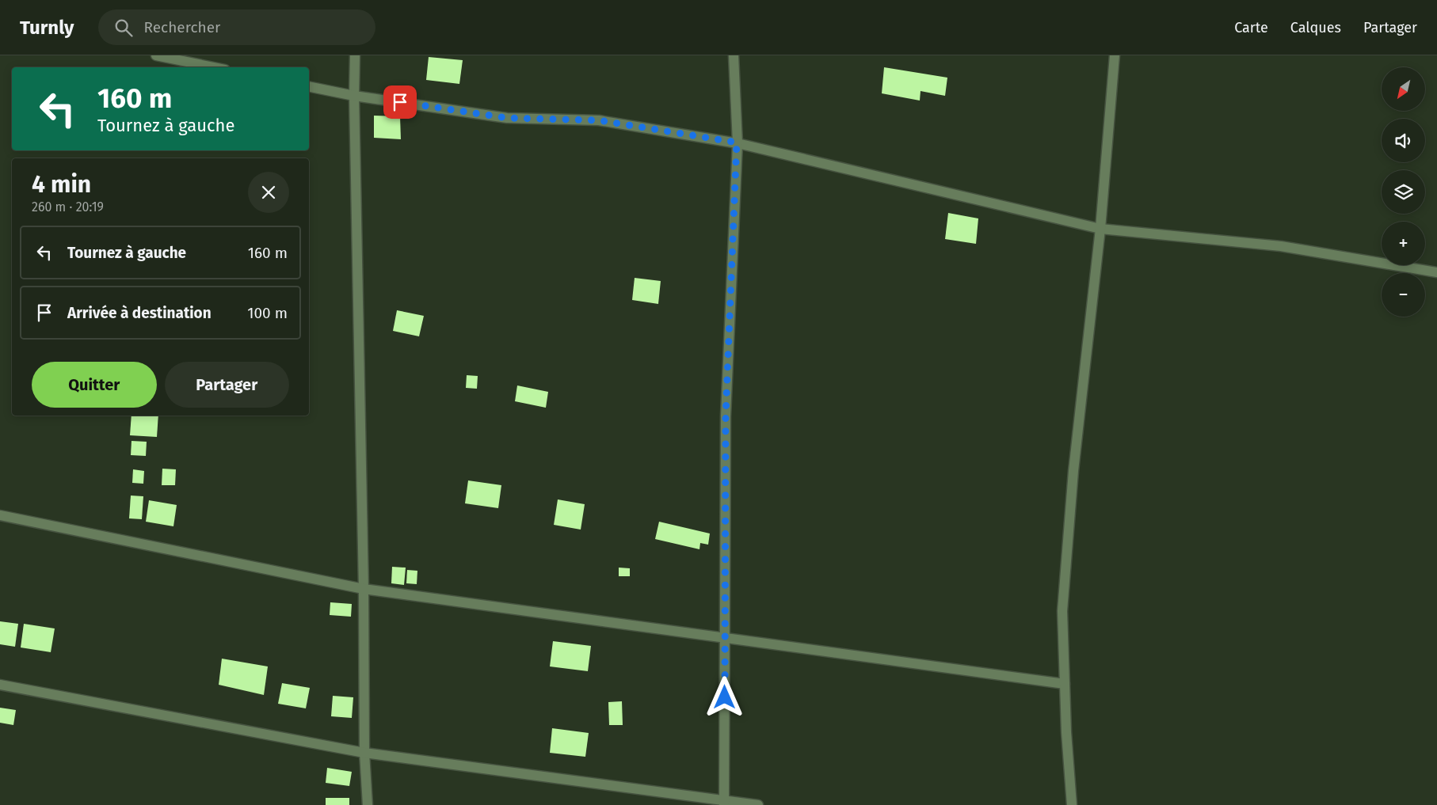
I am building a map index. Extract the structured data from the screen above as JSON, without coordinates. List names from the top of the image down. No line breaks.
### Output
{"north":"bottom left","page":{"header":"Turnly","search":"Rechercher","nav":["Carte","Calques","Partager"],"map_buttons":["+","−"],"turn":["160 m","Tournez à gauche"],"heading":["4 min","260 m · 20:19"],"list":[{"name":"Tournez à gauche","value":"160 m"},{"name":"Arrivée à destination","value":"100 m"}],"buttons":["Quitter","Partager"]}}
